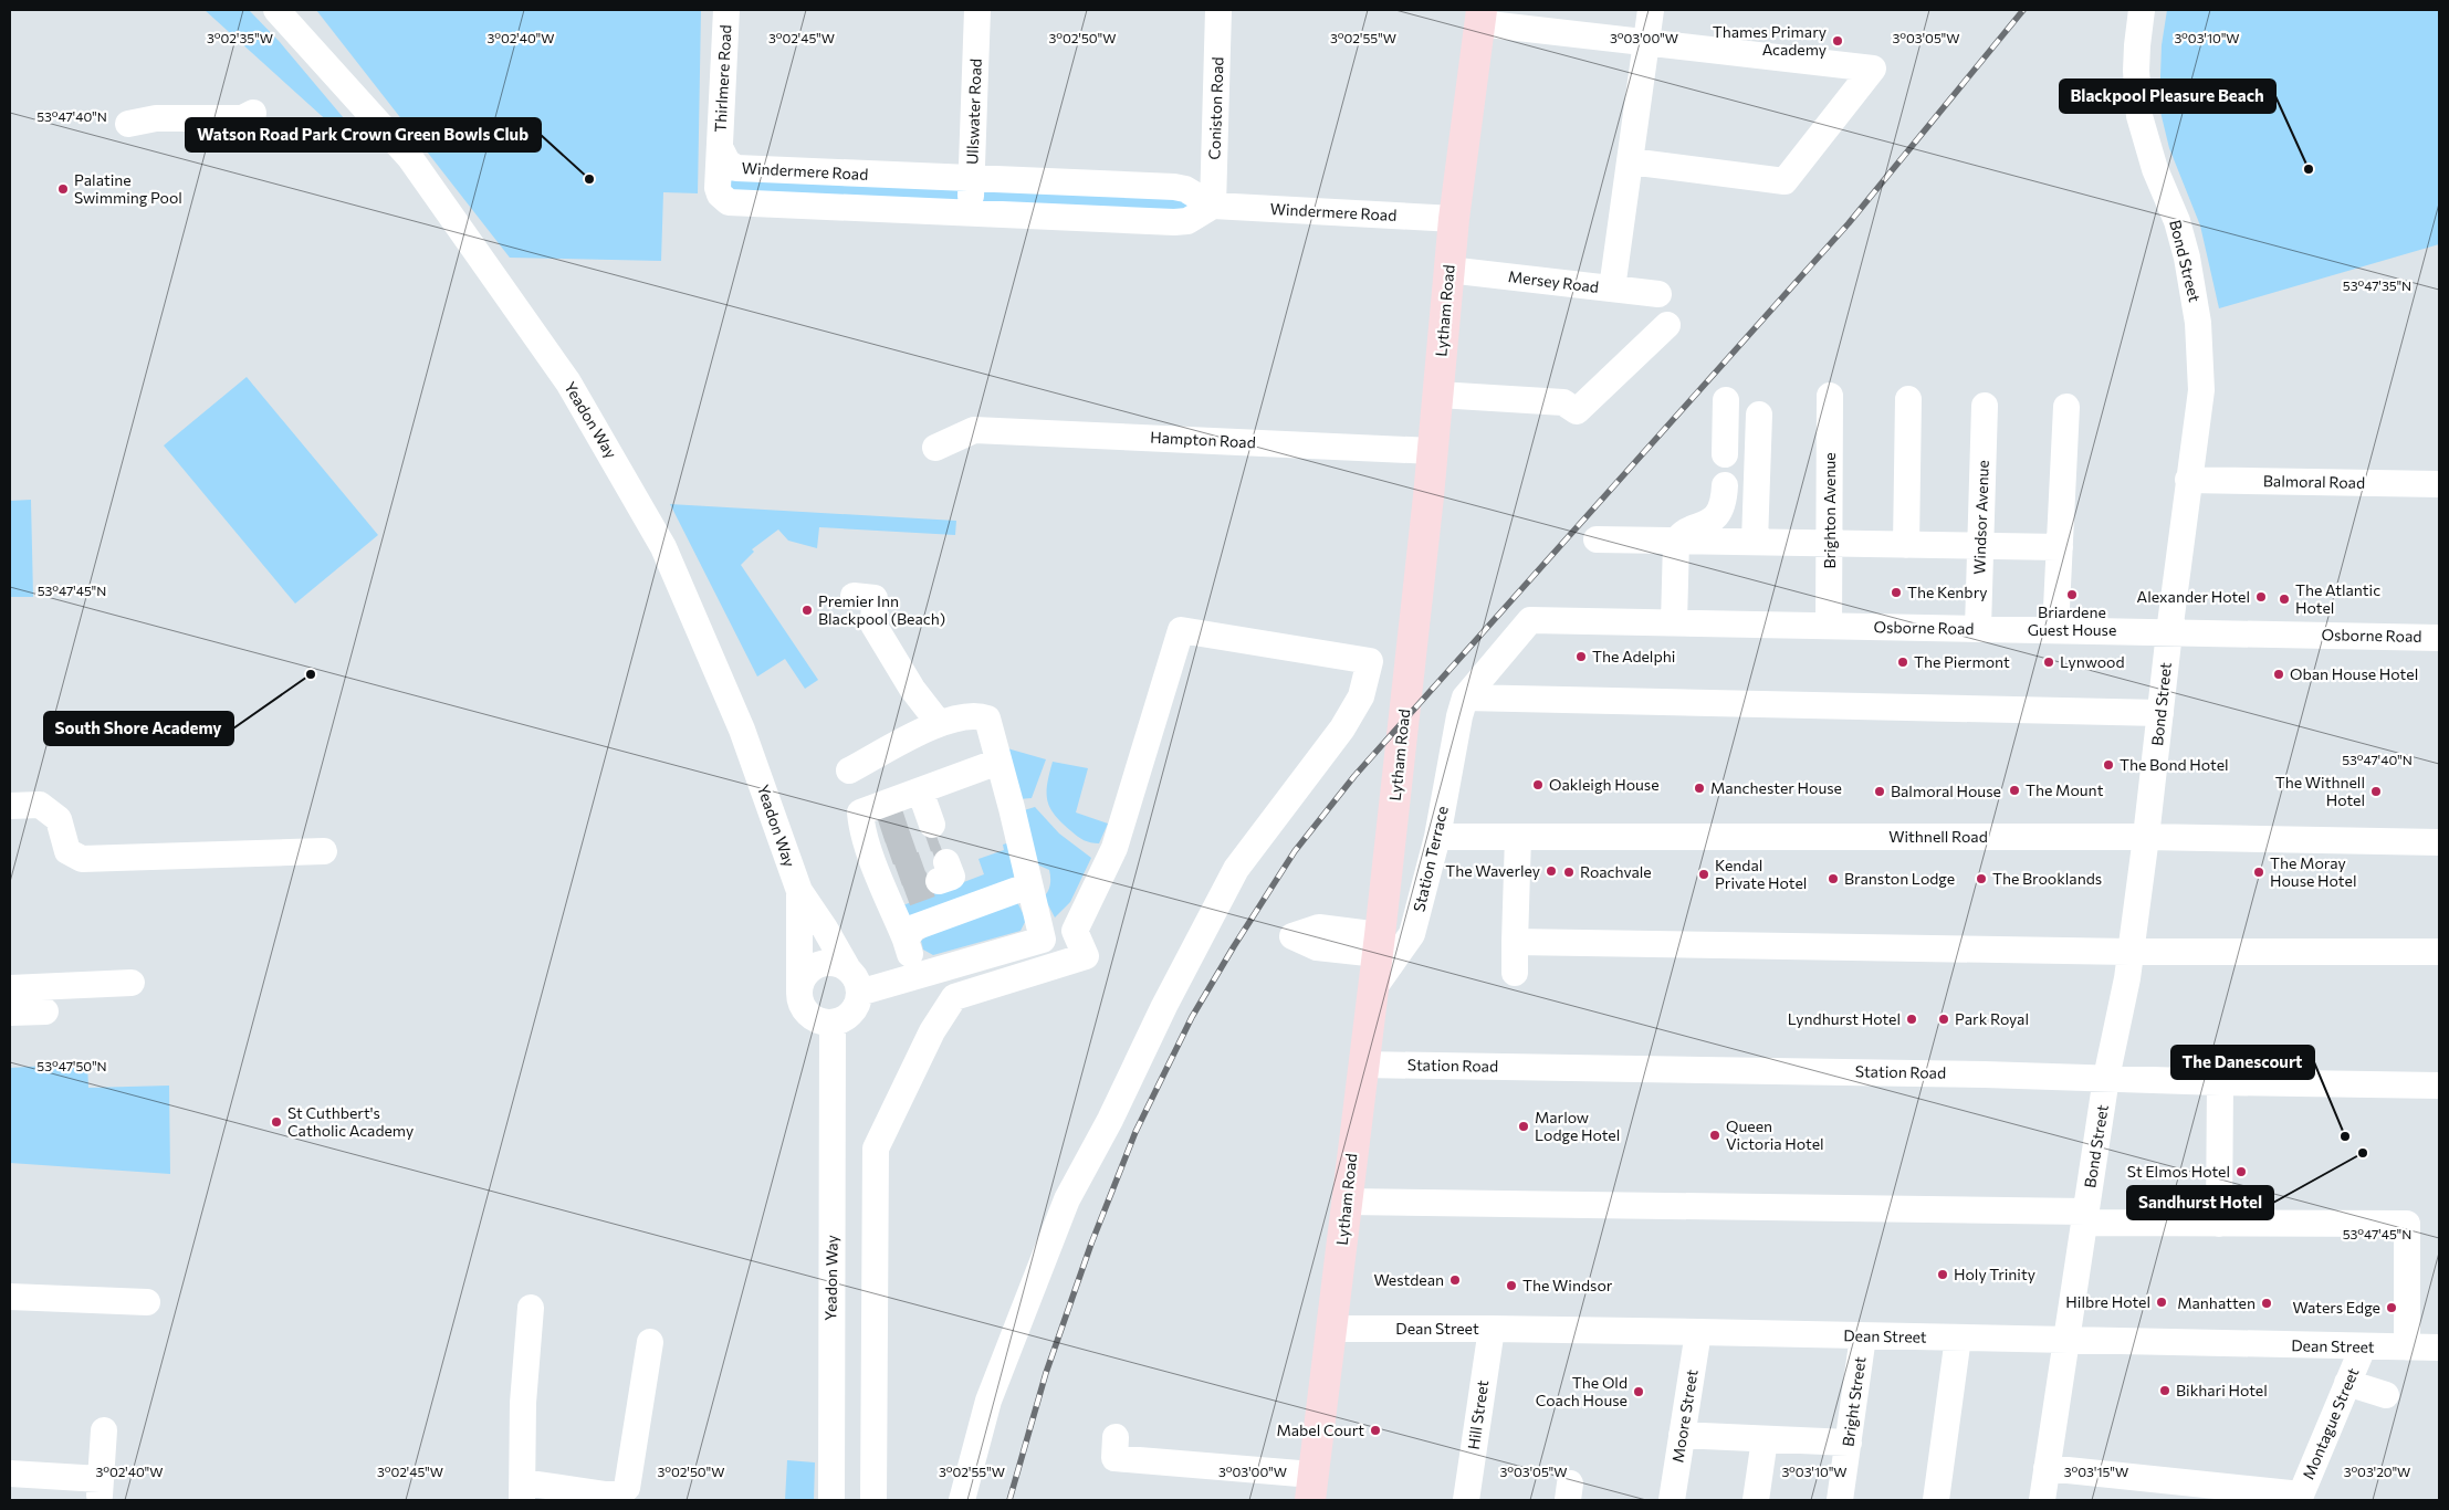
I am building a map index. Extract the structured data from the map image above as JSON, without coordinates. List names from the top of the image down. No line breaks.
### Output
{"streets":{"main road":["Lytham Road"],"street":["Thirlmere Road","Coniston Road","Ullswater Road","Windermere Road","Bond Street","Mersey Road","Yeadon Way","Hampton Road","Balmoral Road","Brighton Avenue","Windsor Avenue","Osborne Road","Withnell Road","Station Terrace","Station Road","Dean Street","Bright Street","Hill Street","Moore Street","Montague Street"]},"crossings":[["Thirlmere Road","Windermere Road"],["Coniston Road","Windermere Road"],["Ullswater Road","Windermere Road"],["Windermere Road","Lytham Road"],["Bond Street","Balmoral Road"],["Bond Street","Osborne Road"],["Bond Street","Withnell Road"],["Bond Street","Station Road"],["Bond Street","Dean Street"],["Mersey Road","Lytham Road"],["Lytham Road","Hampton Road"],["Lytham Road","Station Terrace"],["Lytham Road","Station Road"],["Lytham Road","Dean Street"],["Brighton Avenue","Osborne Road"],["Windsor Avenue","Osborne Road"],["Osborne Road","Station Terrace"],["Withnell Road","Station Terrace"],["Dean Street","Bright Street"],["Dean Street","Hill Street"],["Dean Street","Moore Street"],["Dean Street","Montague Street"]],"places":["Thames Primary Academy","Blackpool Pleasure Beach","Watson Road Park Crown Green Bowls Club","Palatine Swimming Pool","The Kenbry","Briardene Guest House","Alexander Hotel","The Atlantic Hotel","Premier Inn Blackpool (Beach)","The Adelphi","The Piermont","Lynwood","South Shore Academy","Oban House Hotel","The Bond Hotel","Oakleigh House","Manchester House","The Mount","Balmoral House","The Withnell Hotel","The Waverley","Roachvale","The Moray House Hotel","Kendal Private Hotel","Branston Lodge","The Brooklands","Lyndhurst Hotel","Park Royal","St Cuthbert's Catholic Academy","Marlow Lodge Hotel","Queen Victoria Hotel","The Danescourt","Sandhurst Hotel","St Elmos Hotel","Holy Trinity","Westdean","The Windsor","Hilbre Hotel","Manhatten","Waters Edge","Bikhari Hotel","The Old Coach House","Mabel Court"],"coordinates":["3°02'35\"W","3°02'40\"W","3°02'45\"W","3°02'50\"W","3°02'55\"W","3°03'00\"W","3°03'05\"W","3°03'10\"W","53°47'40\"N","53°47'35\"N","53°47'45\"N","53°47'50\"N","3°03'15\"W","3°03'20\"W"]}
